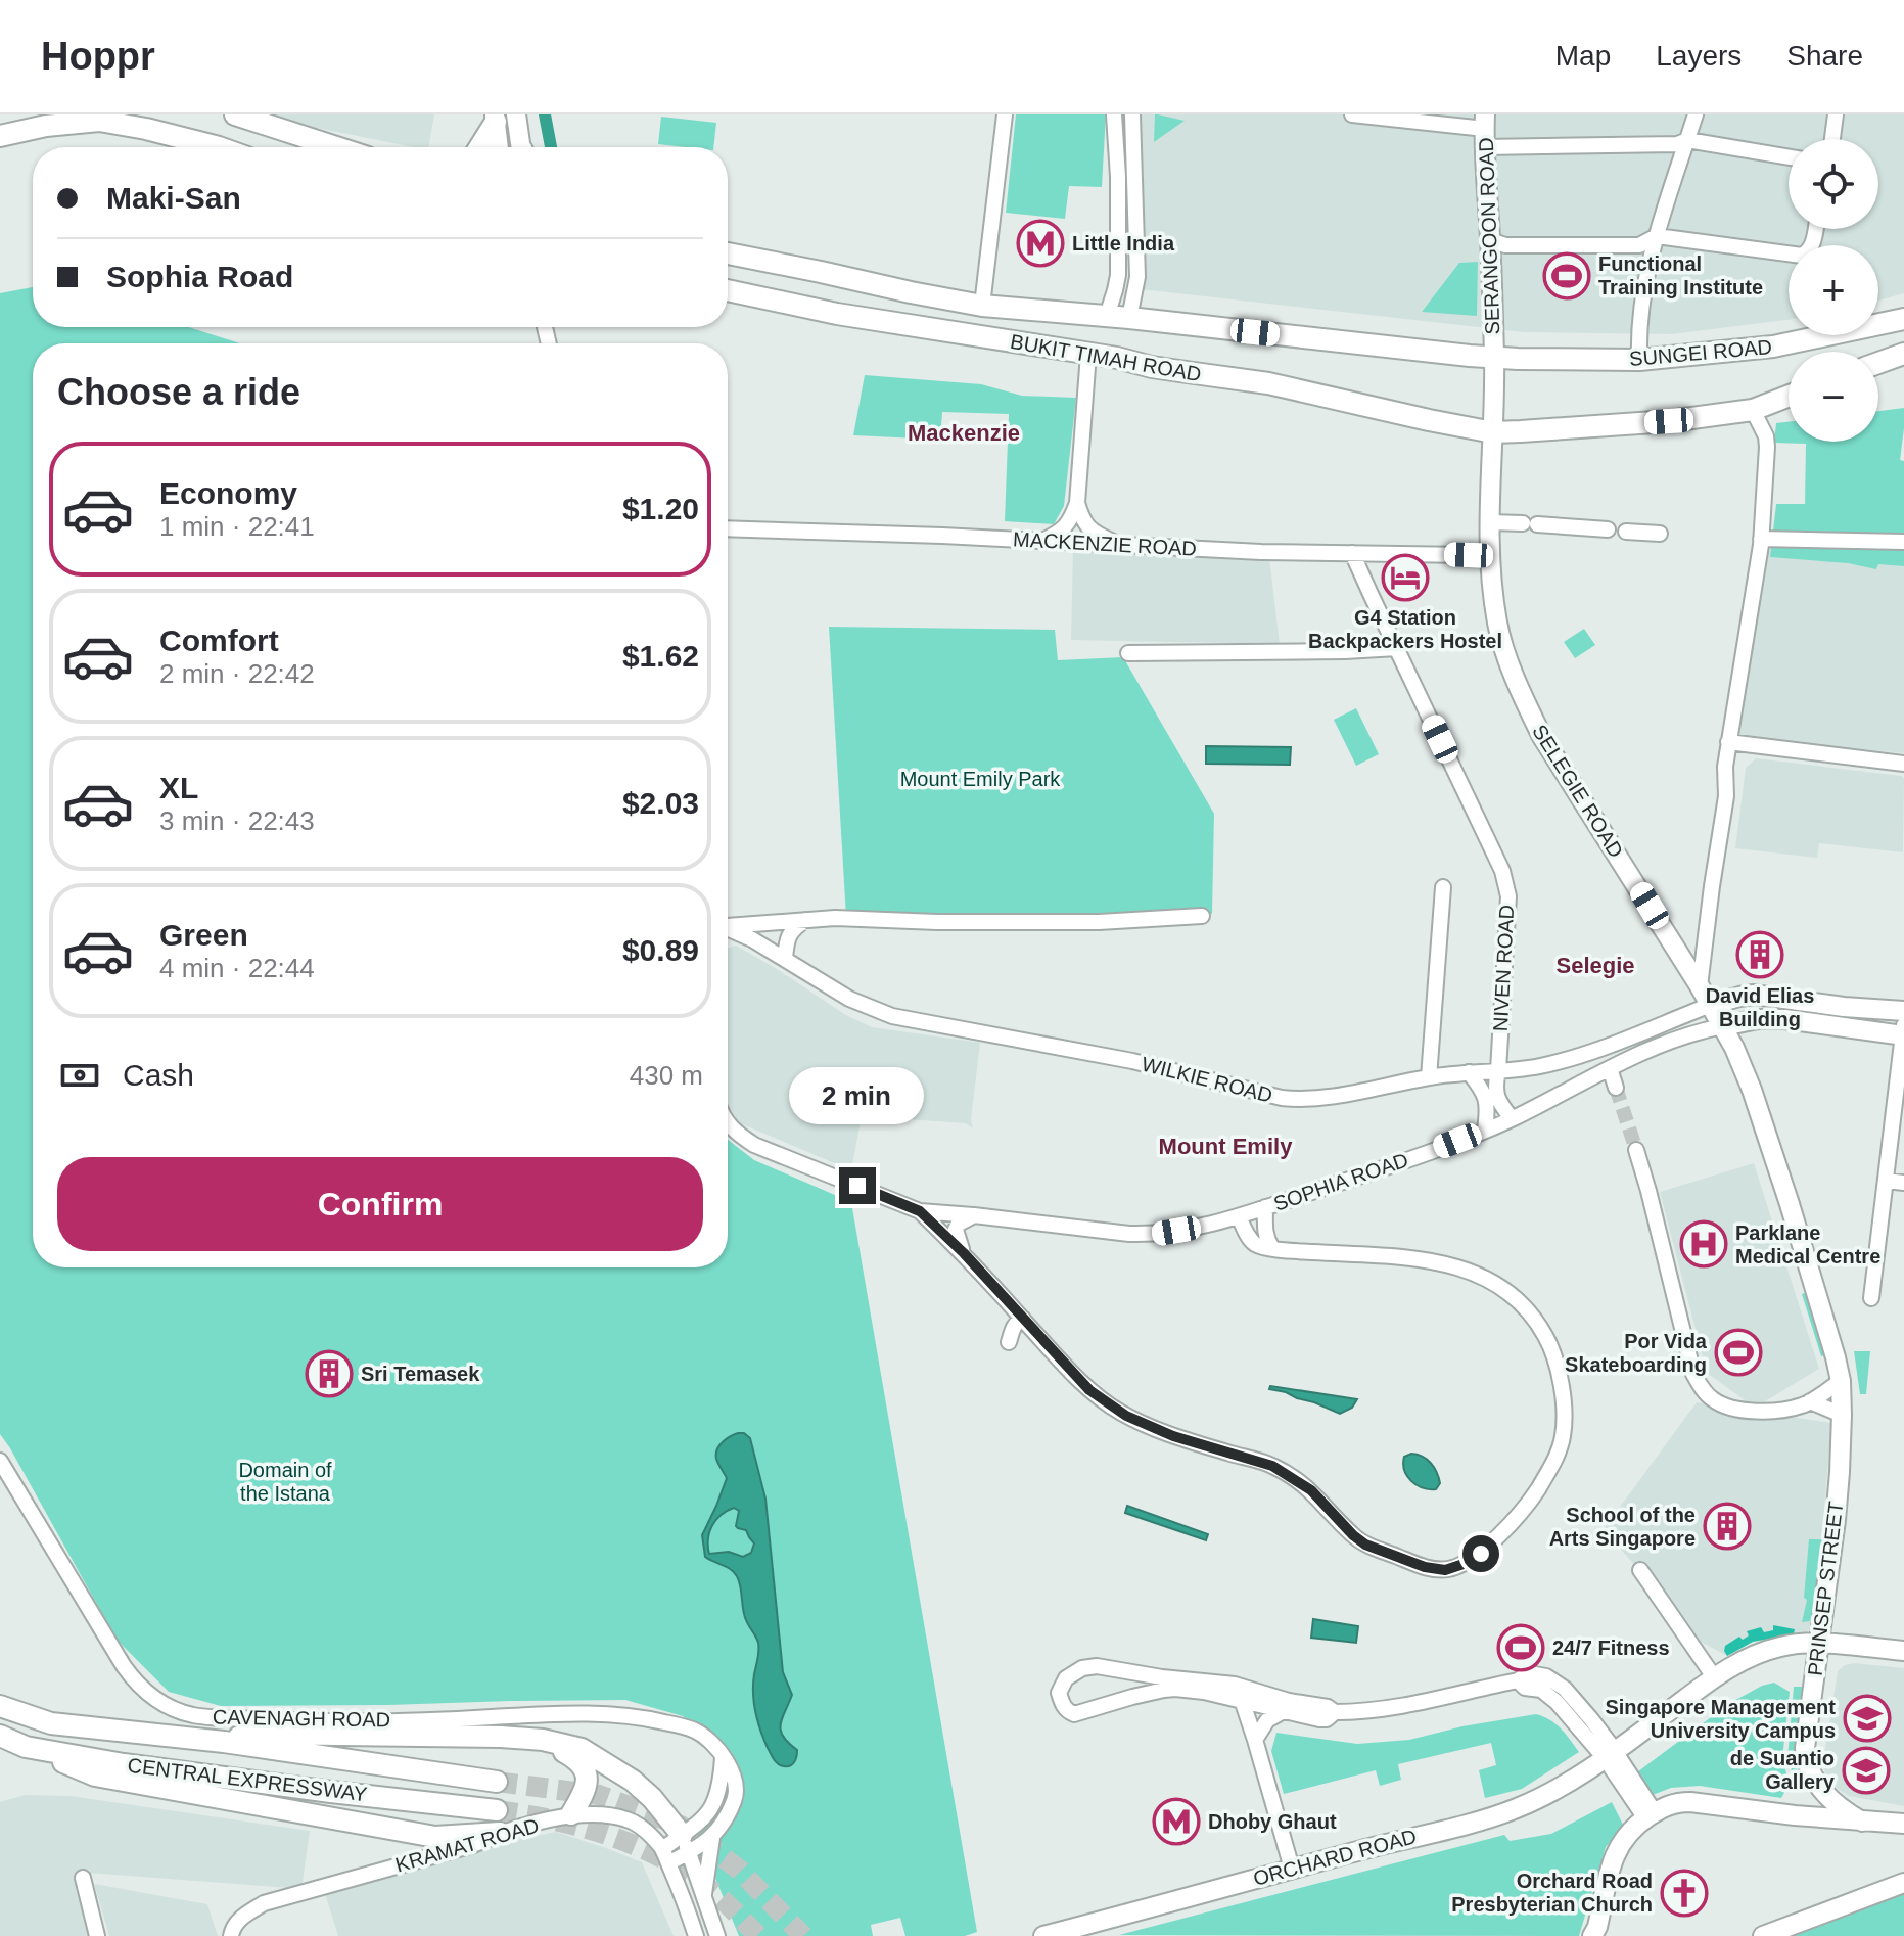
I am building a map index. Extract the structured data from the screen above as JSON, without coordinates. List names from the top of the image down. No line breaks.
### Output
{"streets":{"highway":["SUNGEI ROAD","BUKIT TIMAH ROAD","CENTRAL EXPRESSWAY"],"main road":["SERANGOON ROAD","SELEGIE ROAD","PRINSEP STREET","ORCHARD ROAD"],"street":["MACKENZIE ROAD","NIVEN ROAD","WILKIE ROAD","SOPHIA ROAD","CAVENAGH ROAD","KRAMAT ROAD"]},"crossings":[["SERANGOON ROAD","SUNGEI ROAD"],["SERANGOON ROAD","BUKIT TIMAH ROAD"],["SERANGOON ROAD","SELEGIE ROAD"],["SUNGEI ROAD","BUKIT TIMAH ROAD"],["SUNGEI ROAD","SELEGIE ROAD"],["BUKIT TIMAH ROAD","SELEGIE ROAD"],["MACKENZIE ROAD","SELEGIE ROAD"],["MACKENZIE ROAD","NIVEN ROAD"],["SELEGIE ROAD","WILKIE ROAD"],["SELEGIE ROAD","SOPHIA ROAD"],["SELEGIE ROAD","PRINSEP STREET"],["NIVEN ROAD","WILKIE ROAD"],["NIVEN ROAD","SOPHIA ROAD"],["PRINSEP STREET","ORCHARD ROAD"],["CAVENAGH ROAD","KRAMAT ROAD"]],"districts":["Mackenzie","Selegie","Mount Emily"],"parks":["Mount Emily Park","Domain of the Istana"],"places":{"metro station":["Little India","Dhoby Ghaut"],"sports":["Functional Training Institute","Por Vida Skateboarding","24/7 Fitness"],"hotel":["G4 Station Backpackers Hostel"],"building":["David Elias Building","Sri Temasek","School of the Arts Singapore"],"hospital":["Parklane Medical Centre"],"school or university":["Singapore Management University Campus","de Suantio Gallery"],"church":["Orchard Road Presbyterian Church"]},"page":{"header":"Hoppr","nav":["Map","Layers","Share"],"map_buttons":["+","−"],"banner":["Maki-San","Sophia Road"],"heading":"Choose a ride","list":[{"name":"Economy","note":"1 min · 22:41","value":"$1.20"},{"name":"Comfort","note":"2 min · 22:42","value":"$1.62"},{"name":"XL","note":"3 min · 22:43","value":"$2.03"},{"name":"Green","note":"4 min · 22:44","value":"$0.89"}],"pay":["Cash","430 m"],"bubble":"2 min","buttons":"Confirm"}}
